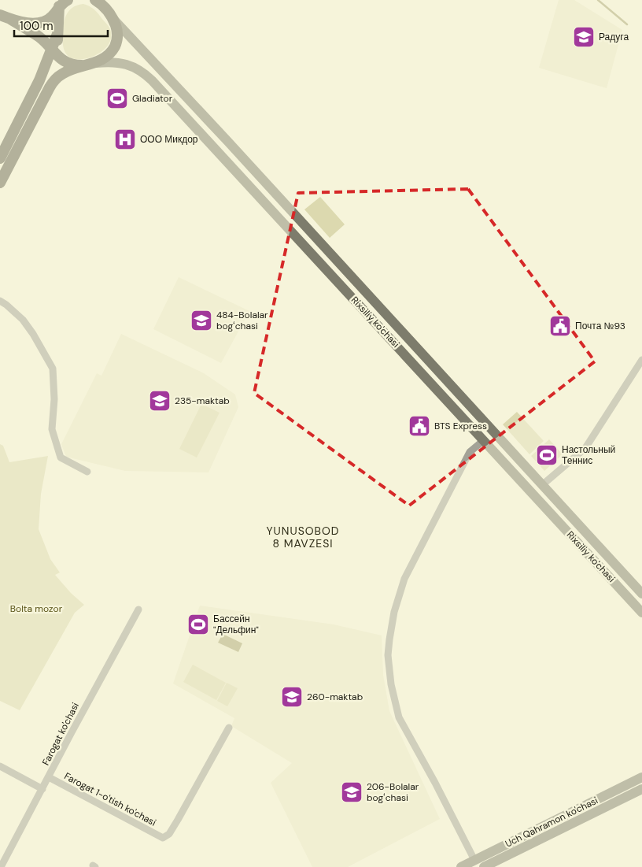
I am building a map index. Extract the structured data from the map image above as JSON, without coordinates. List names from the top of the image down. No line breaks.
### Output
{"streets":{"main road":["Rixsiliy ko'chasi","Uch Qahramon ko'chasi"],"street":["Farogat ko'chasi","Farogat 1-o'tish ko'chasi"]},"crossings":[["Farogat ko'chasi","Farogat 1-o'tish ko'chasi"]],"districts":["YUNUSOBOD 8 MAVZESI"],"parks":["Bolta mozor"],"places":{"school or university":["Радуга","484-Bolalar bogʻchasi","235-maktab","260-maktab","206-Bolalar bogʻchasi"],"sports":["Gladiator","Настольный Теннис","Бассейн \"Дельфин\""],"hospital":["ООО Микдор"],"public building":["Почта №93","BTS Express"]},"scale_bar":"100 m"}
